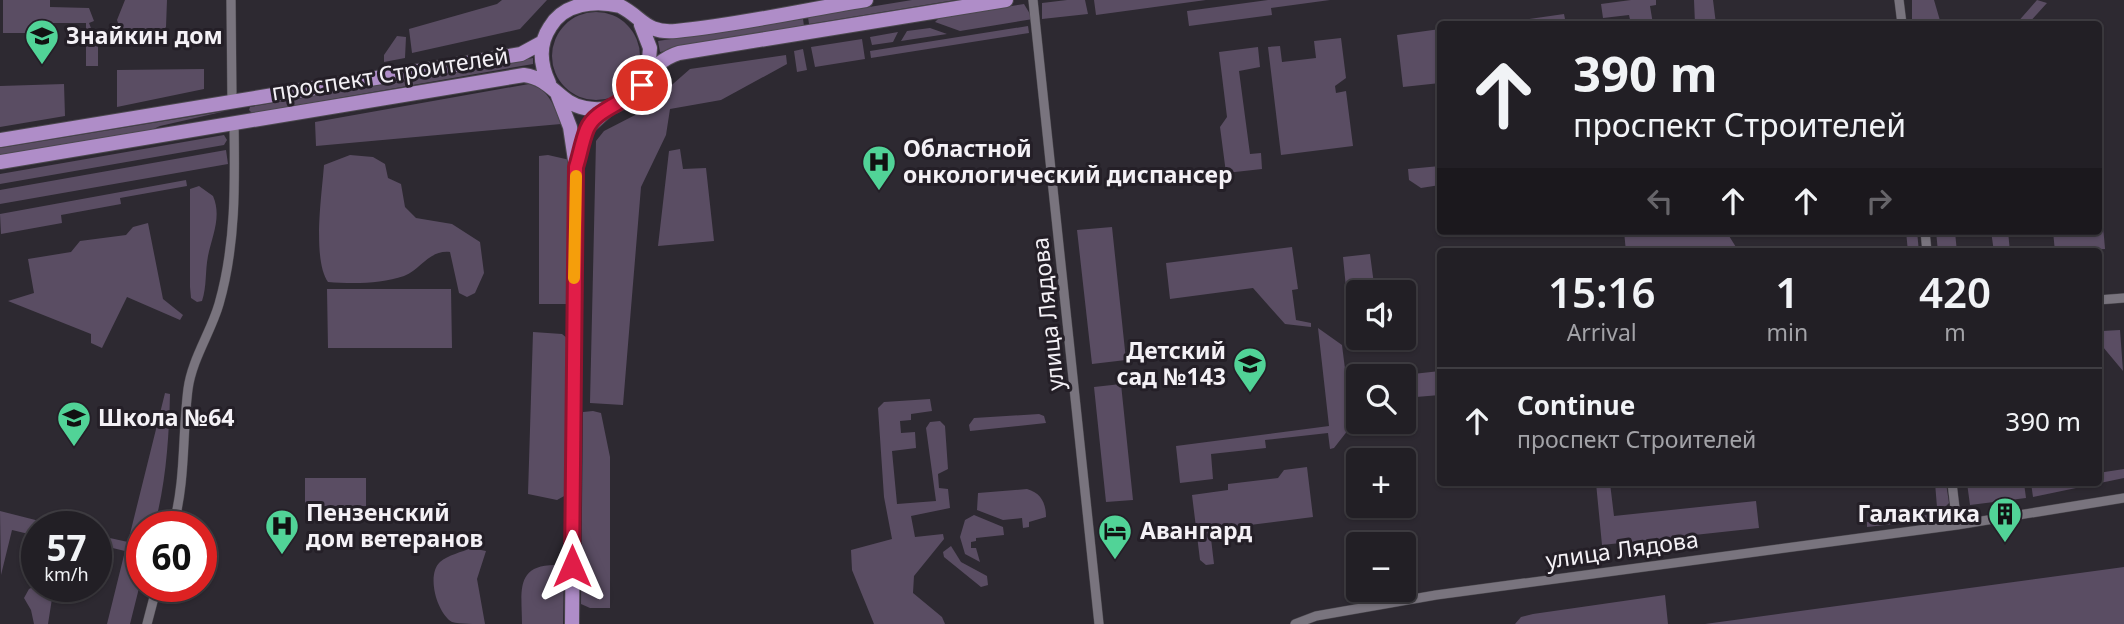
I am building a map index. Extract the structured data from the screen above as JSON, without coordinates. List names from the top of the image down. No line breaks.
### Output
{"streets":{"main road":["проспект Строителей"],"street":["улица Лядова"]},"places":{"school or university":["Знайкин дом","Детский сад №143","Школа №64"],"hospital":["Областной онкологический диспансер","Пензенский дом ветеранов"],"building":["Галактика"],"hotel":["Авангард"]},"page":{"turn":["390 m","проспект Строителей"],"eta":["15:16","Arrival","1","min","420","m"],"map_buttons":["+","−"],"list":[{"name":"Continue","note":"проспект Строителей","value":"390 m"}],"speed":"57 km/h","limit":"60"}}
